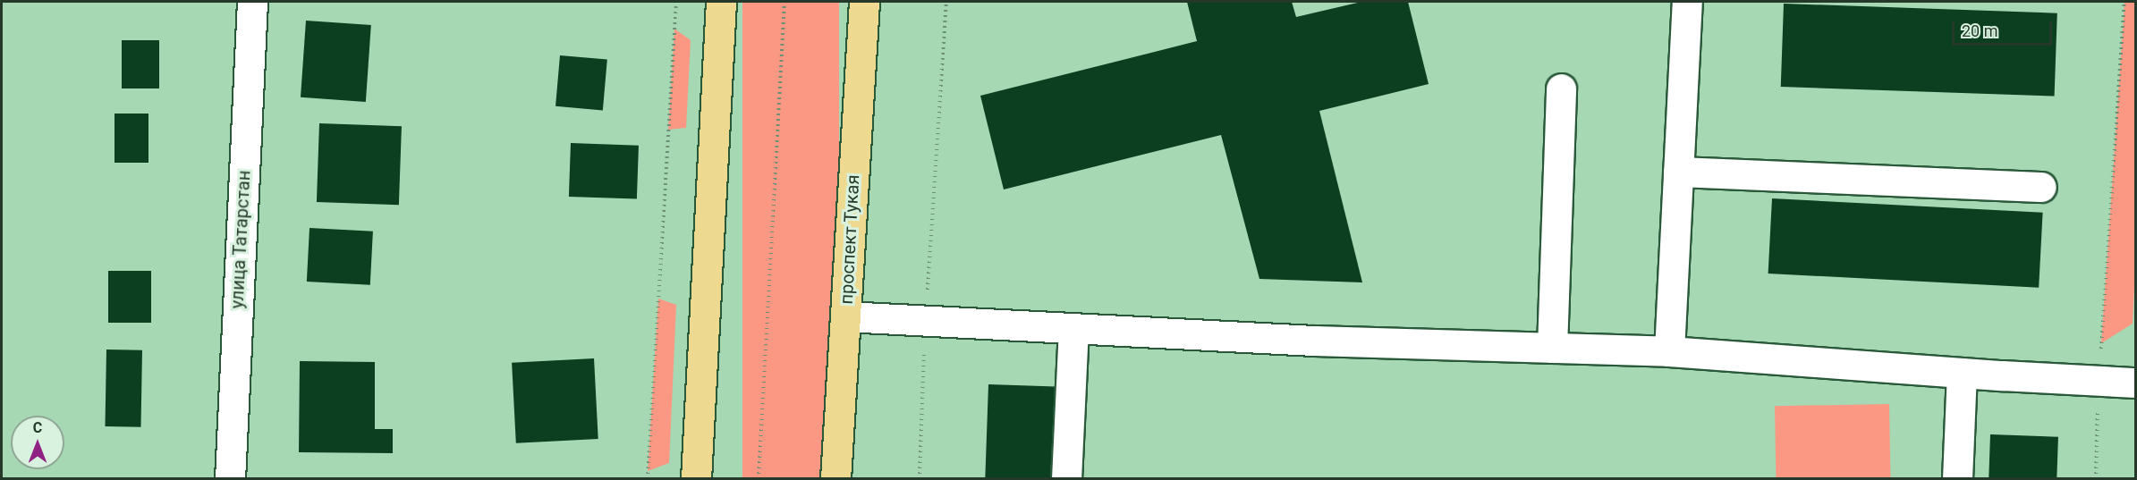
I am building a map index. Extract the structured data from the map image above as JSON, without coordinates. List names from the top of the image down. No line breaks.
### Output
{"streets":{"main road":["проспект Тукая"],"street":["улица Татарстан"]},"scale_bar":"20 m","north":"top"}
